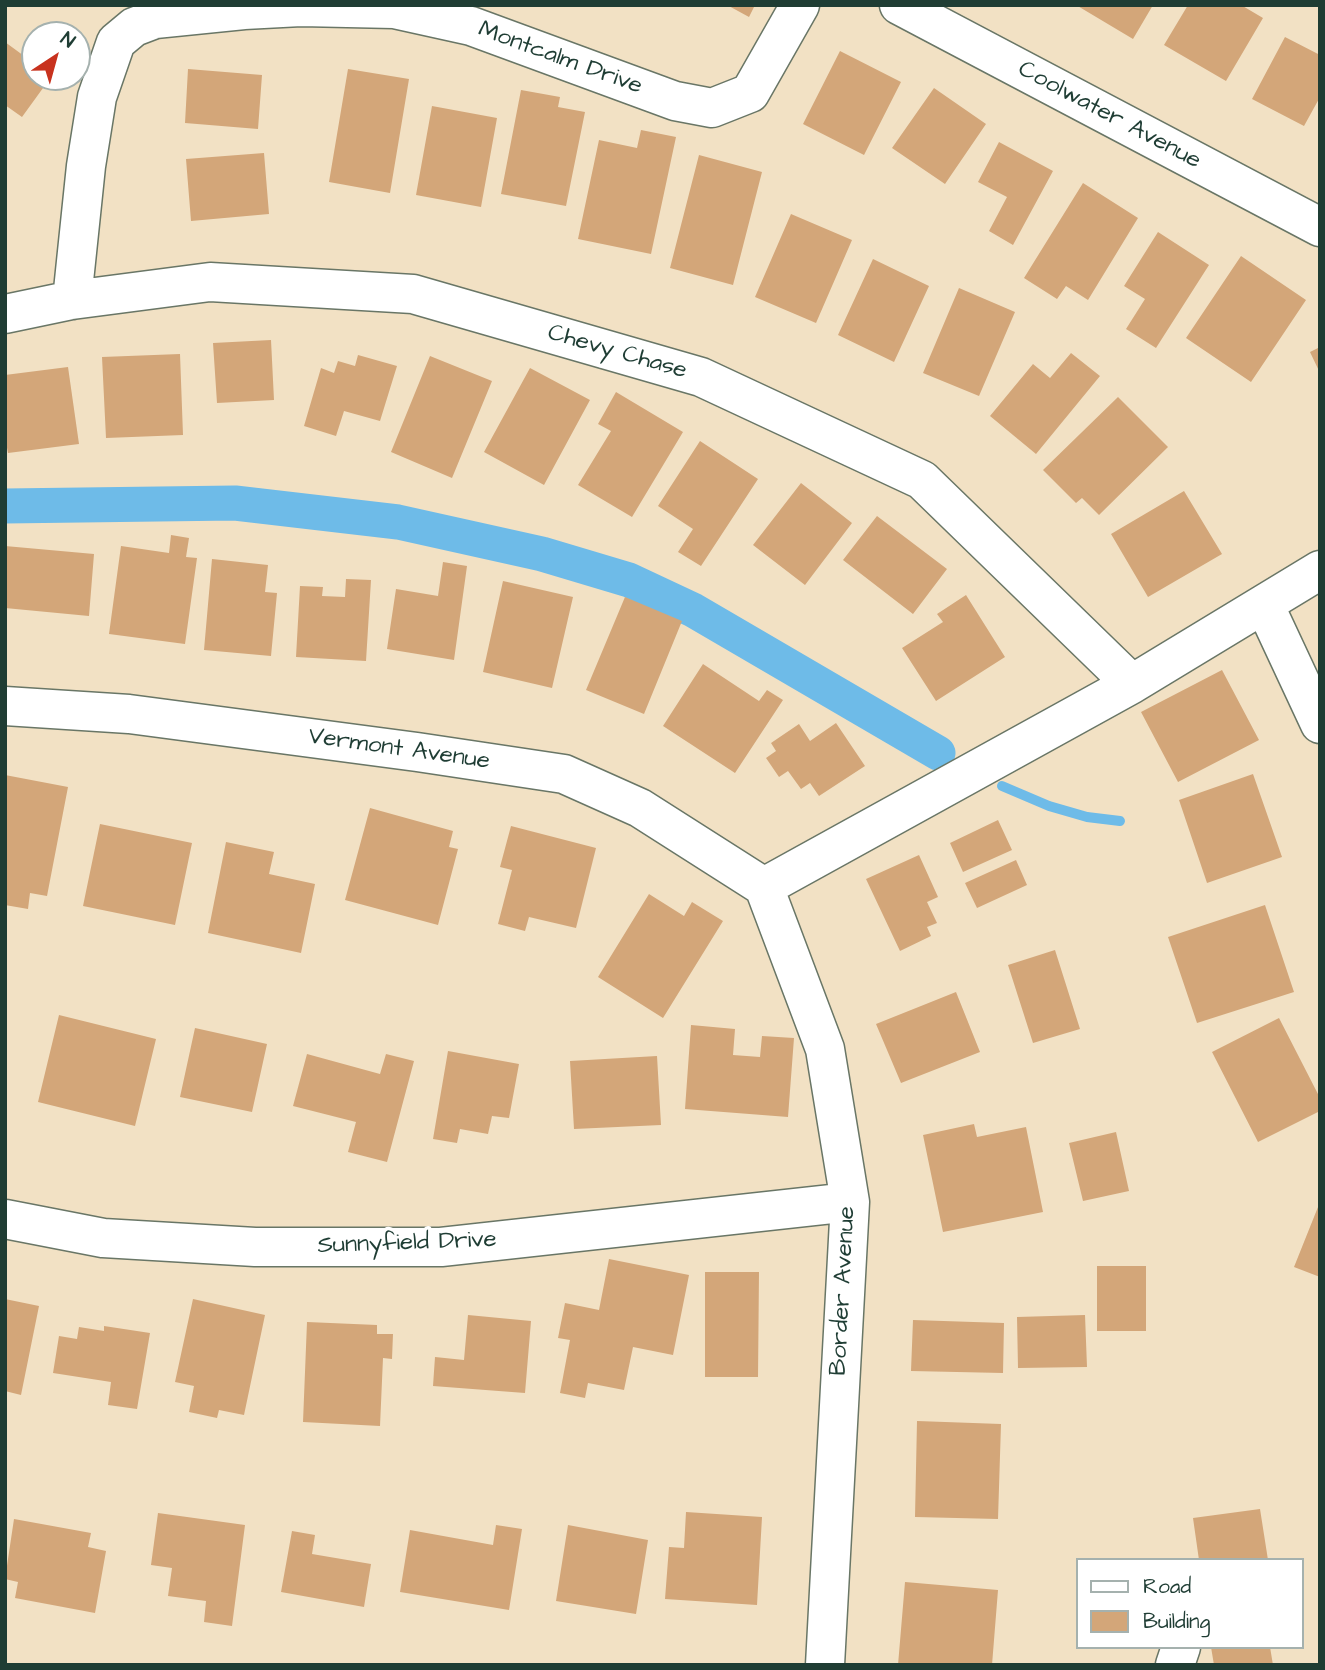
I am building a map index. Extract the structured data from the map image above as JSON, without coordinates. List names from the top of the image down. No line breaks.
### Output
{"streets":{"street":["Montcalm Drive","Coolwater Avenue","Chevy Chase","Vermont Avenue","Sunnyfield Drive","Border Avenue"]},"crossings":[["Montcalm Drive","Chevy Chase"],["Vermont Avenue","Border Avenue"],["Sunnyfield Drive","Border Avenue"]],"legend":["Road","Building"],"north":"top right"}
